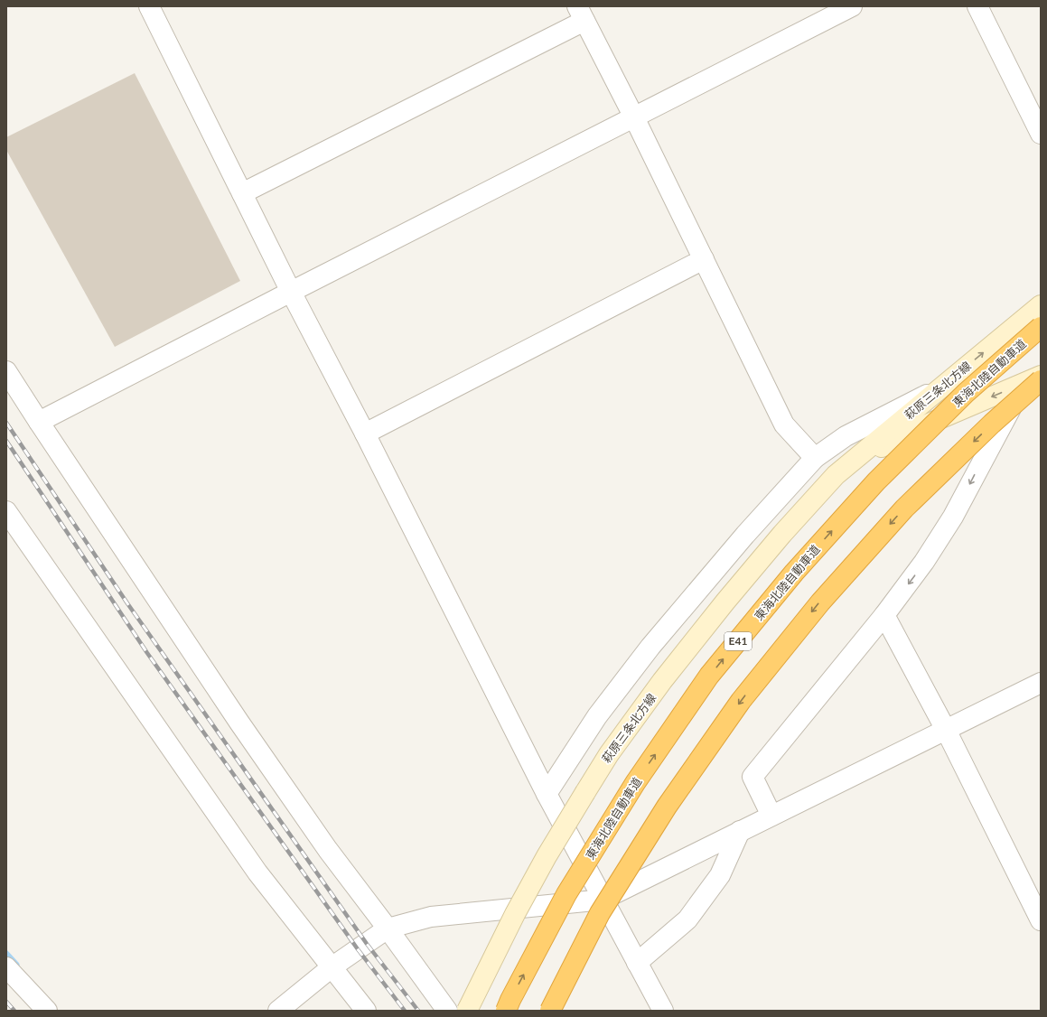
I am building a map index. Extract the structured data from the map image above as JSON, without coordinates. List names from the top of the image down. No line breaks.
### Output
{"streets":{"highway":["東海北陸自動車道","E41"],"main road":["萩原三条北方線"]}}
